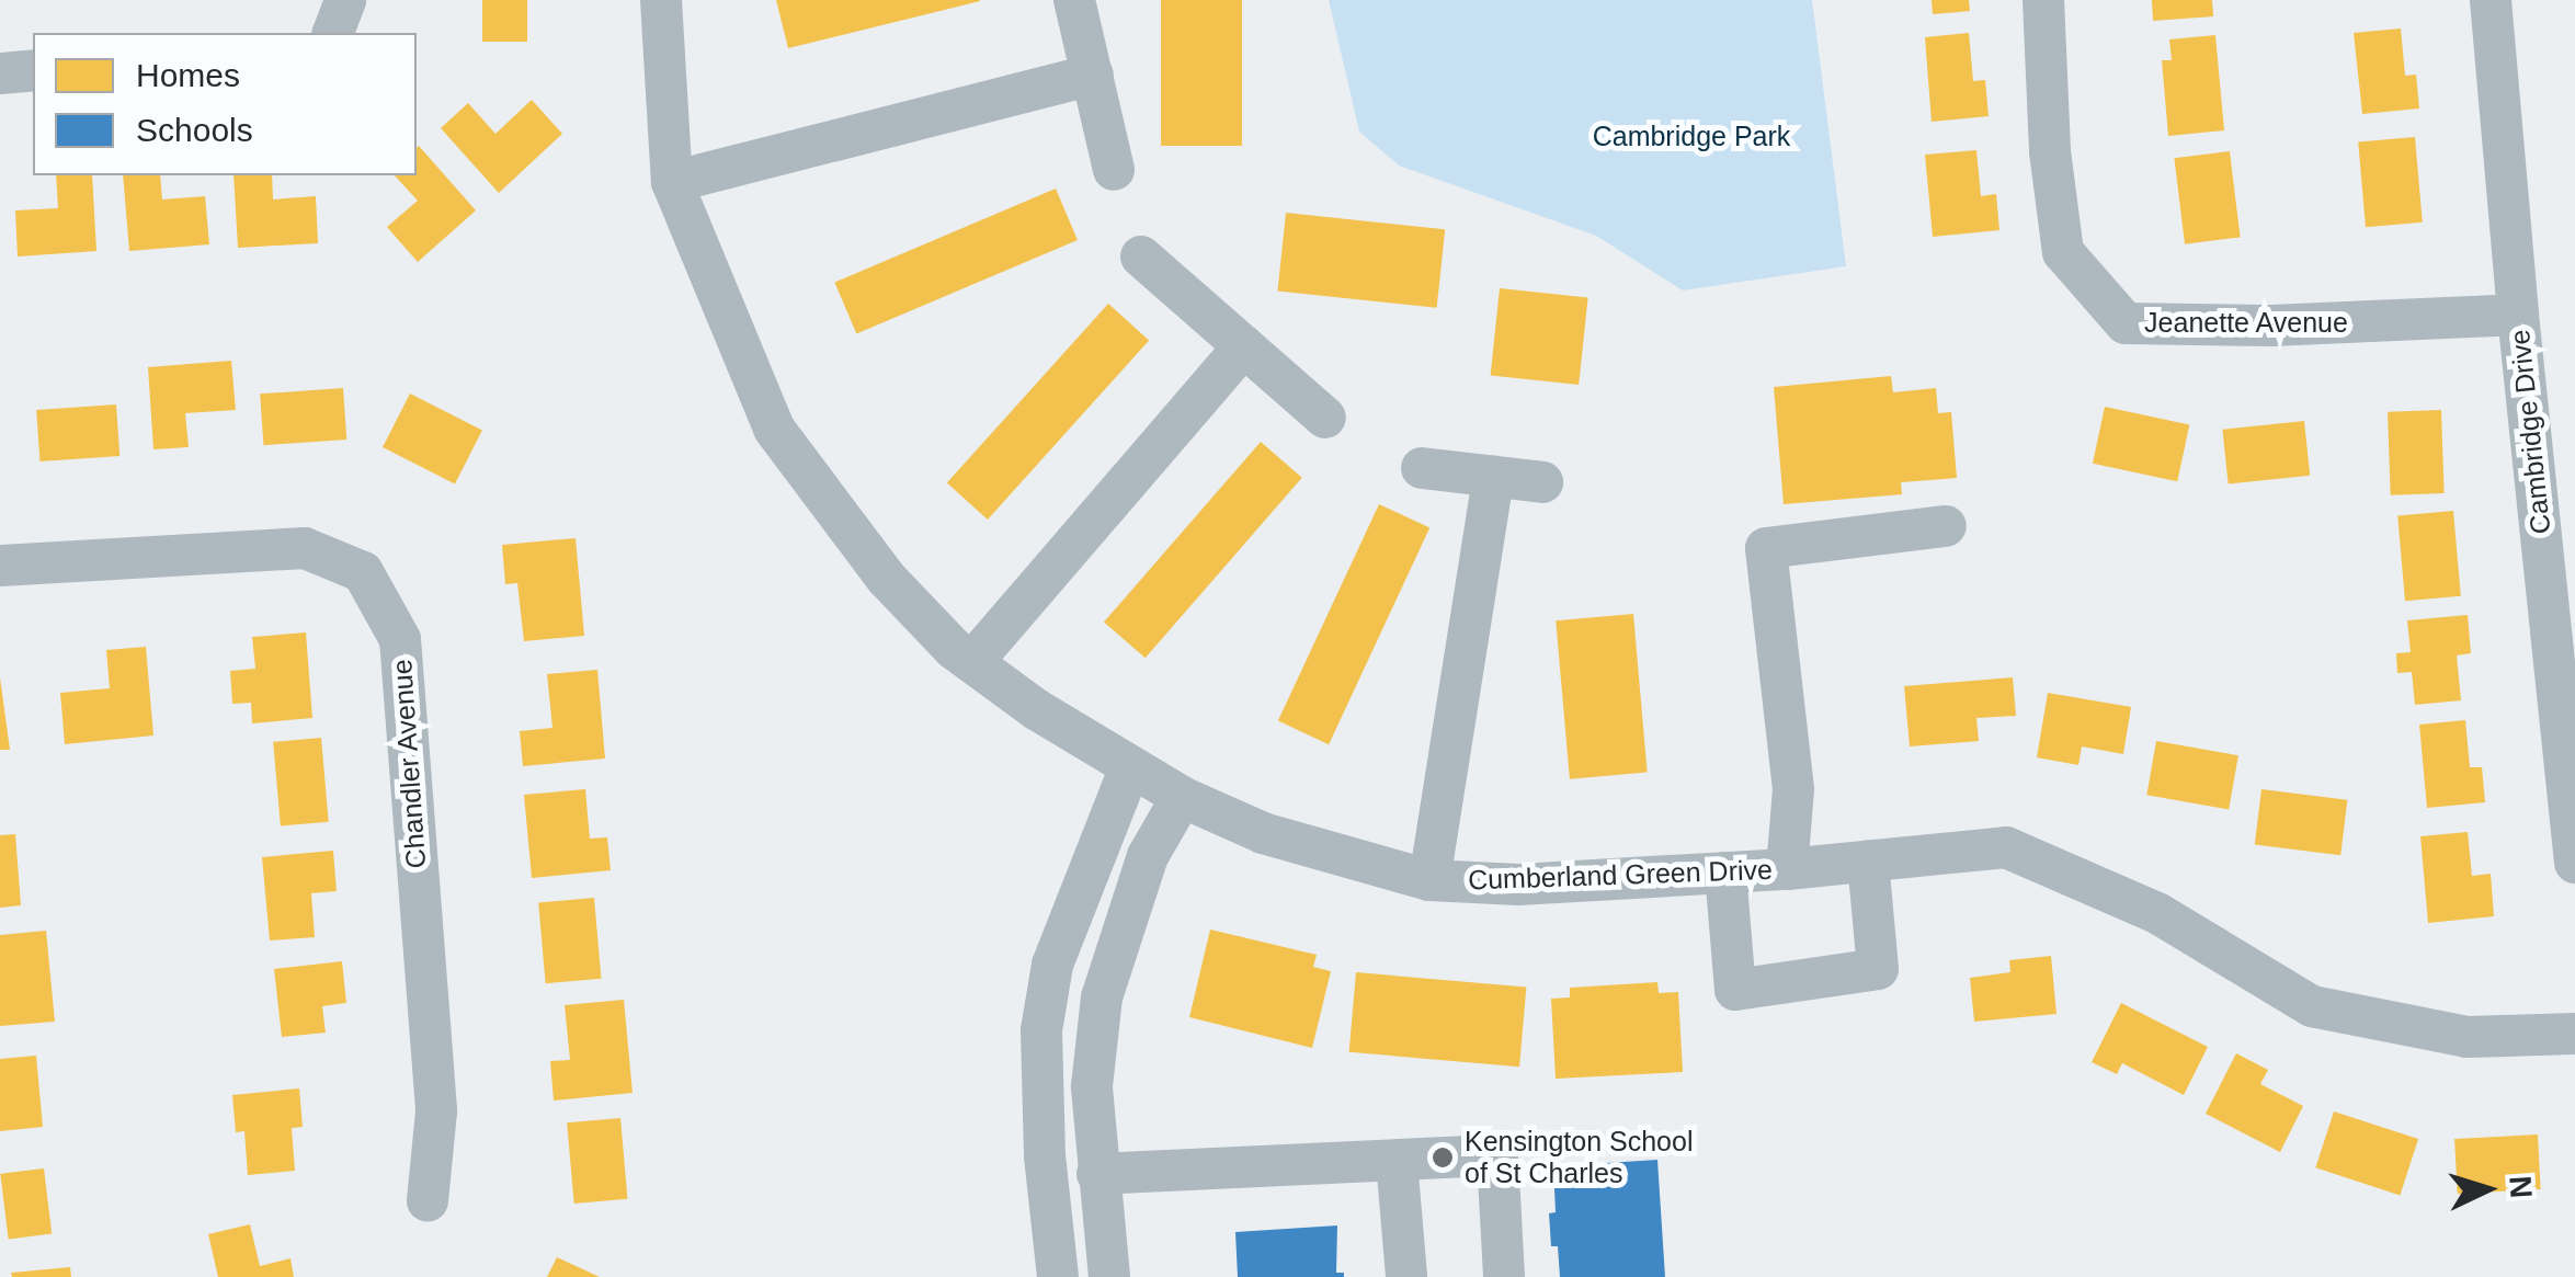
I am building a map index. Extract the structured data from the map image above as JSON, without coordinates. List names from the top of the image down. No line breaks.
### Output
{"streets":{"street":["Jeanette Avenue","Cambridge Drive","Chandler Avenue","Cumberland Green Drive"]},"crossings":[["Jeanette Avenue","Cambridge Drive"]],"parks":["Cambridge Park"],"places":["Kensington School of St Charles"],"legend":["Homes","Schools"],"north":"right"}
